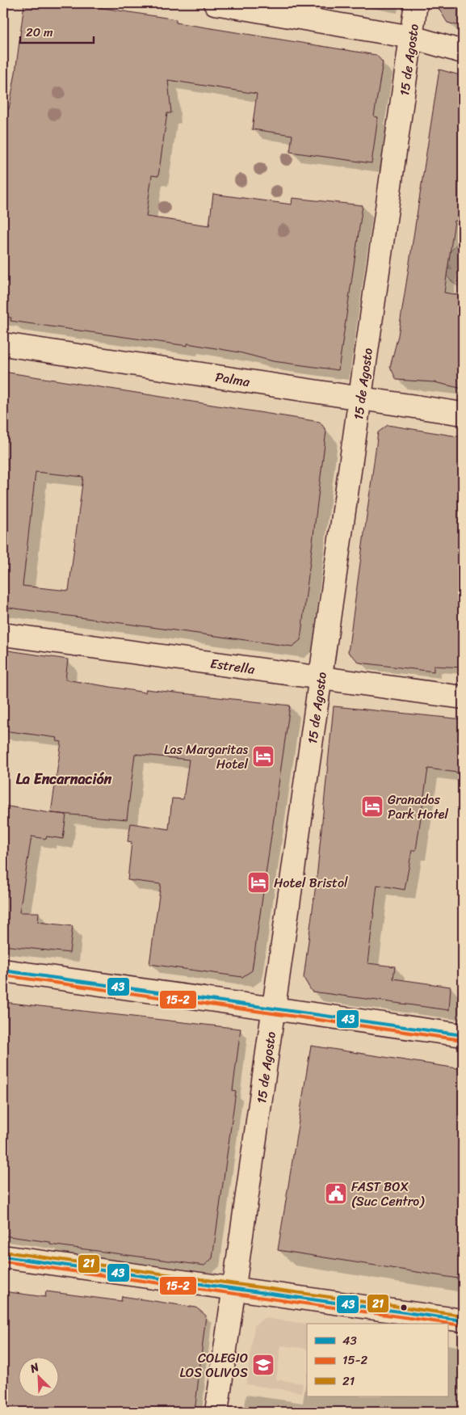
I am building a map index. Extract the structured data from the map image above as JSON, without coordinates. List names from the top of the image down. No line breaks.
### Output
{"streets":{"street":["15 de Agosto","Palma","Estrella"]},"crossings":[["15 de Agosto","Palma"],["15 de Agosto","Estrella"]],"districts":["La Encarnación"],"places":{"hotel":["Las Margaritas Hotel","Granados Park Hotel","Hotel Bristol"],"public building":["FAST BOX (Suc Centro)"],"school or university":["COLEGIO LOS OLIVOS"]},"lines":["transit line 43","transit line 15-2","transit line 21"],"legend":["43","15-2","21"],"scale_bar":"20 m","north":"top left"}
